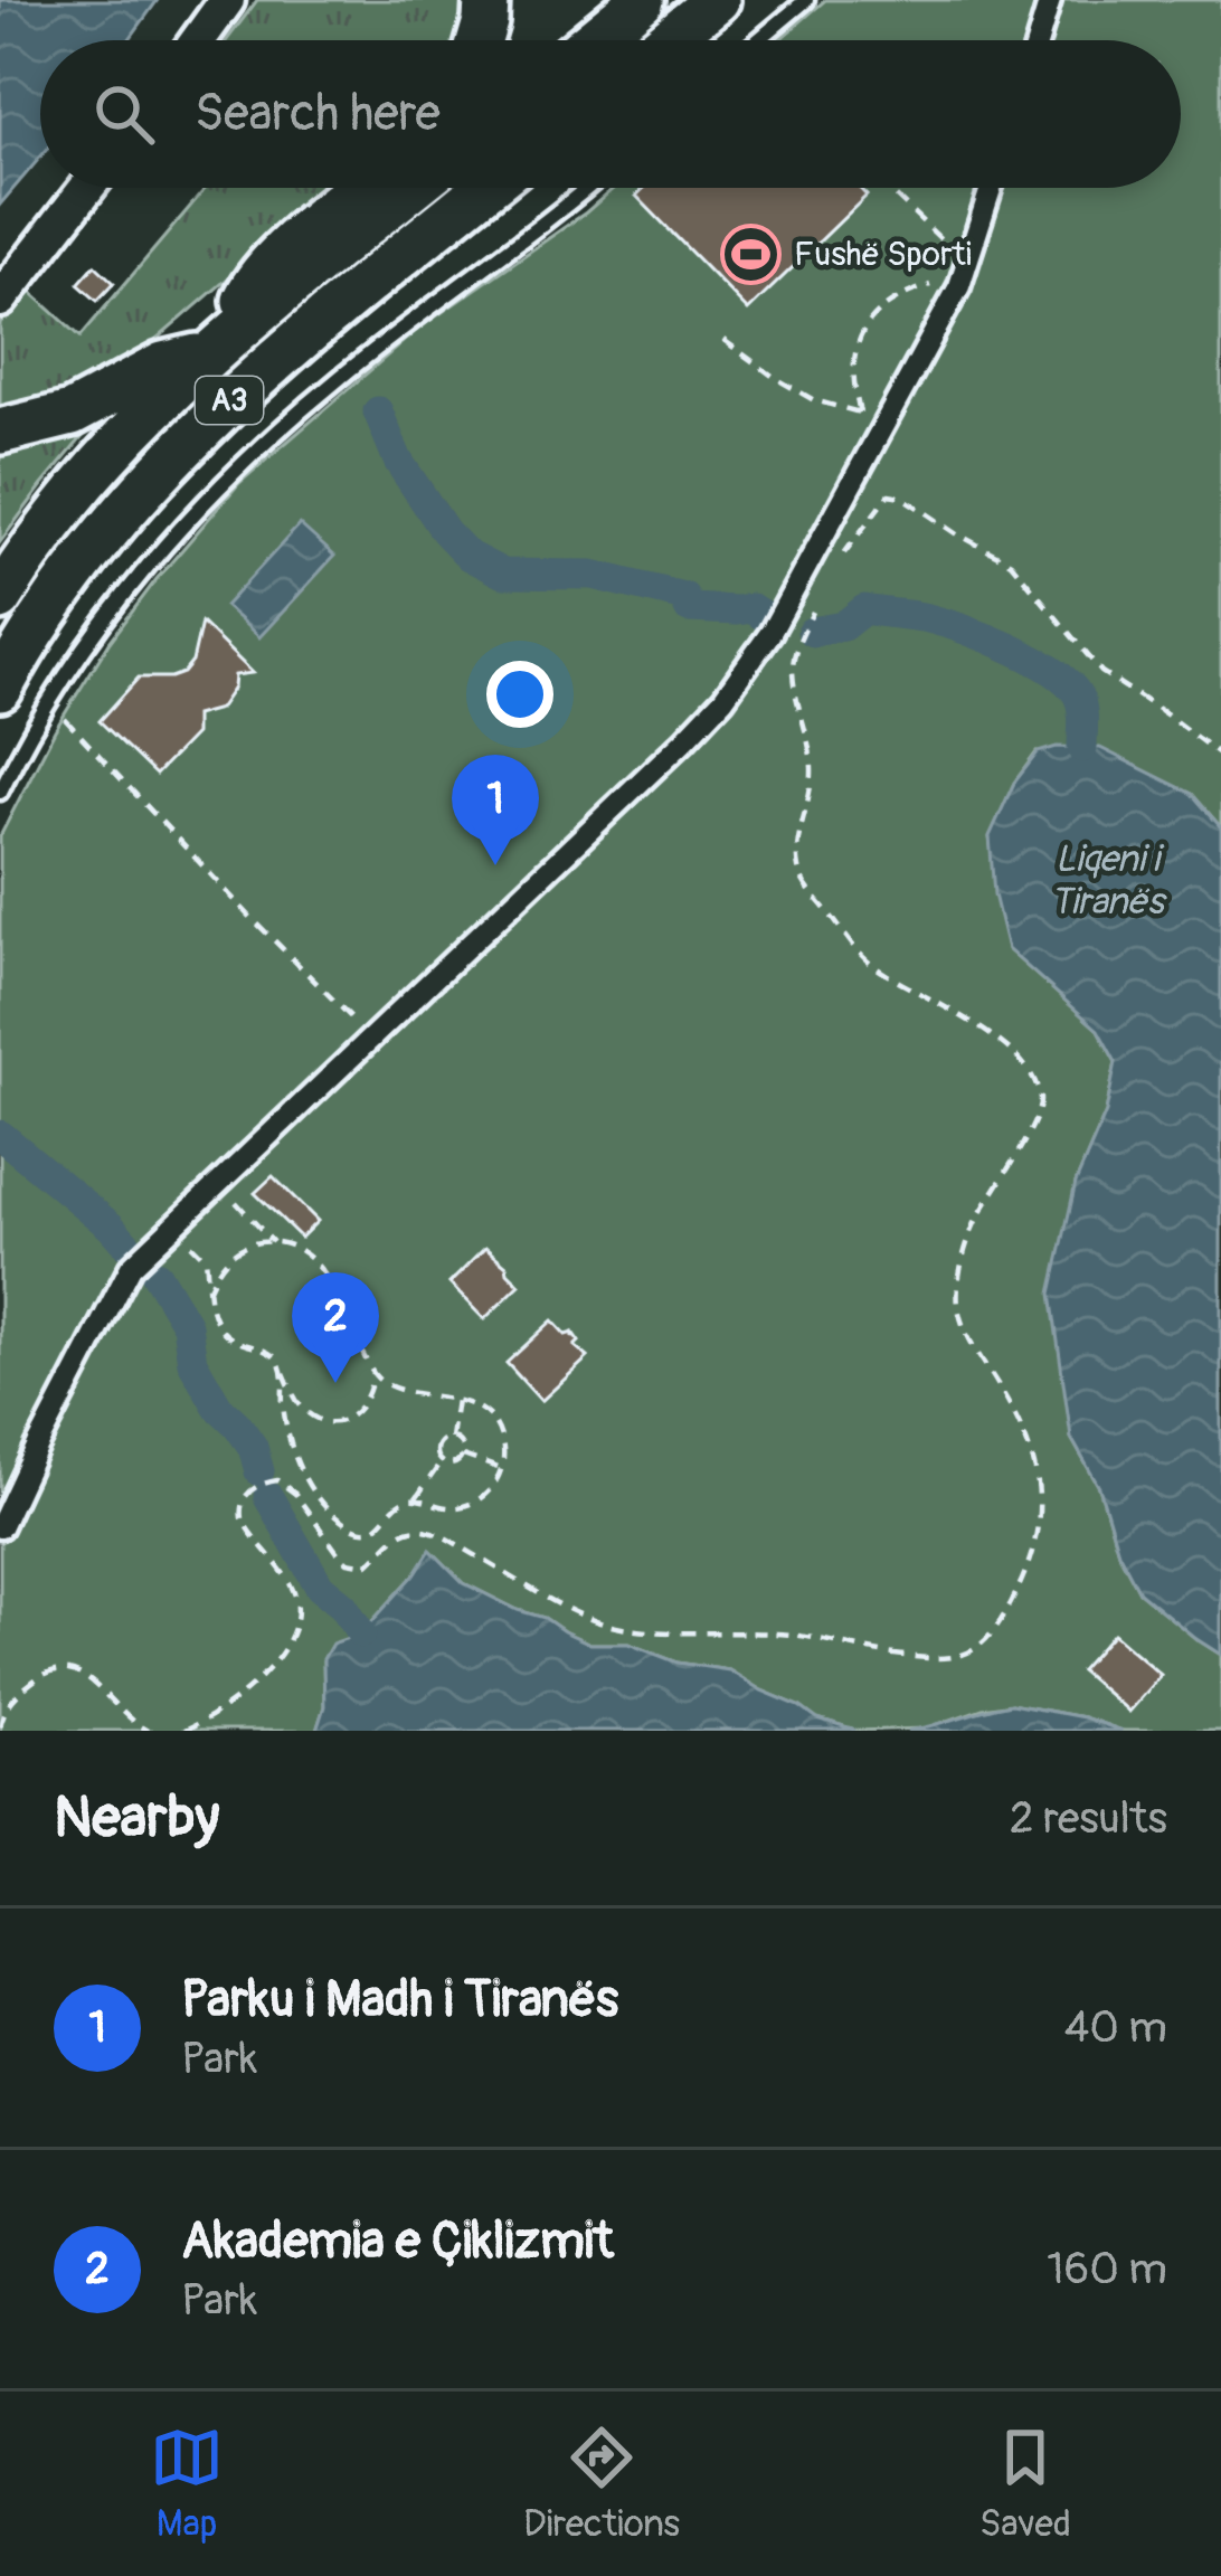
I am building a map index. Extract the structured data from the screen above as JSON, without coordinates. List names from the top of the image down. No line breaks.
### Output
{"streets":{"highway":["A3"]},"water":["Liqeni i Tiranës"],"places":{"sports":["Fushë Sporti"]},"page":{"search":"Search here","pins":["1","2"],"heading":["Nearby","2 results"],"list":[{"mark":"1","name":"Parku i Madh i Tiranës","note":"Park","value":"40 m"},{"mark":"2","name":"Akademia e Çiklizmit","note":"Park","value":"160 m"}],"nav":["Map","Directions","Saved"]}}
